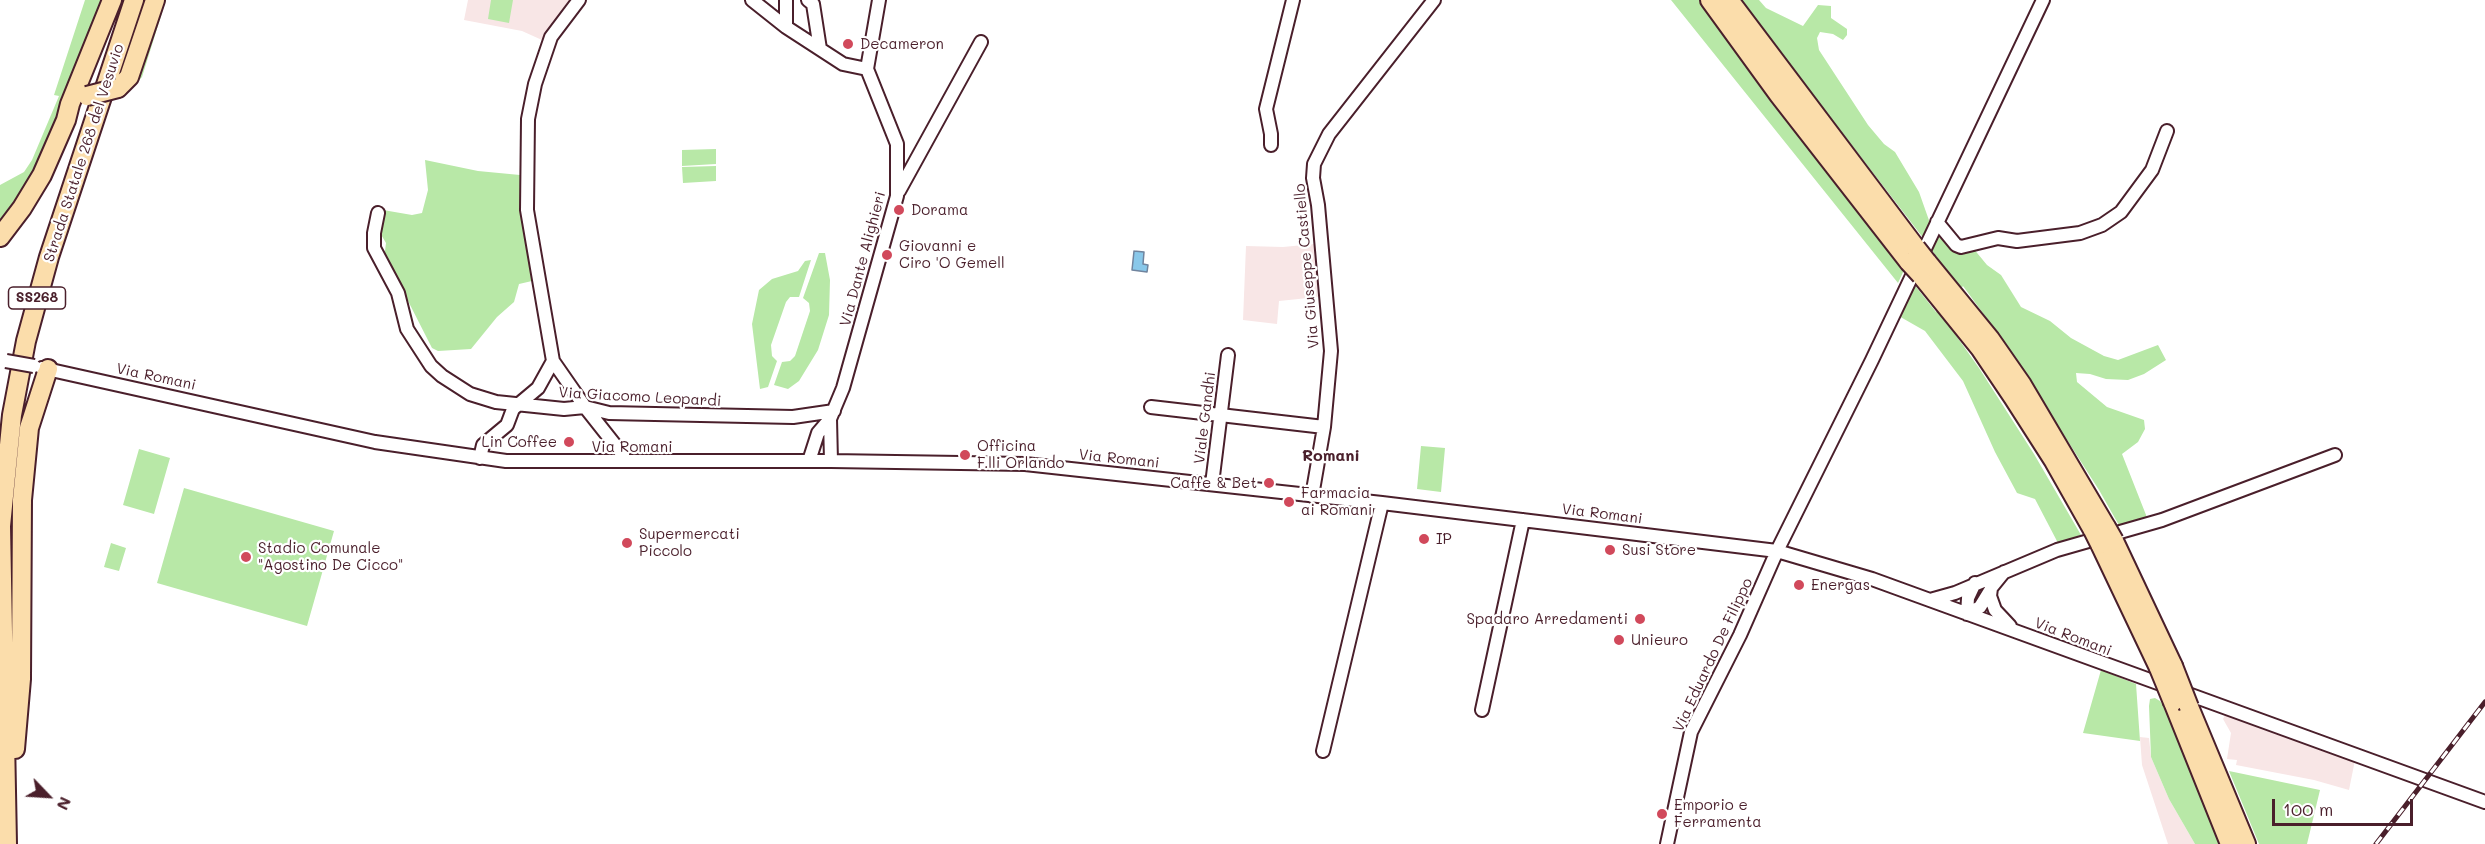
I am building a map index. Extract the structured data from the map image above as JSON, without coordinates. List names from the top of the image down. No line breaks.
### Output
{"streets":{"highway":["Strada Statale 268 del Vesuvio","SS268"],"street":["Via Dante Alighieri","Via Giuseppe Castiello","Via Romani","Via Giacomo Leopardi","Viale Gandhi","Via Eduardo De Filippo"]},"crossings":[["Via Dante Alighieri","Via Romani"],["Via Dante Alighieri","Via Giacomo Leopardi"],["Via Giuseppe Castiello","Via Romani"],["Via Romani","Viale Gandhi"],["Via Romani","Via Eduardo De Filippo"]],"districts":["Romani"],"places":["Decameron","Dorama","Giovanni e Ciro 'O Gemell","Lin Coffee","Officina F.lli Orlando","Caffe & Bet","Farmacia ai Romani","IP","Supermercati Piccolo","Susi Store","Stadio Comunale \"Agostino De Cicco\"","Energas","Spadaro Arredamenti","Unieuro","Emporio e Ferramenta"],"scale_bar":"100 m","north":"bottom right"}
